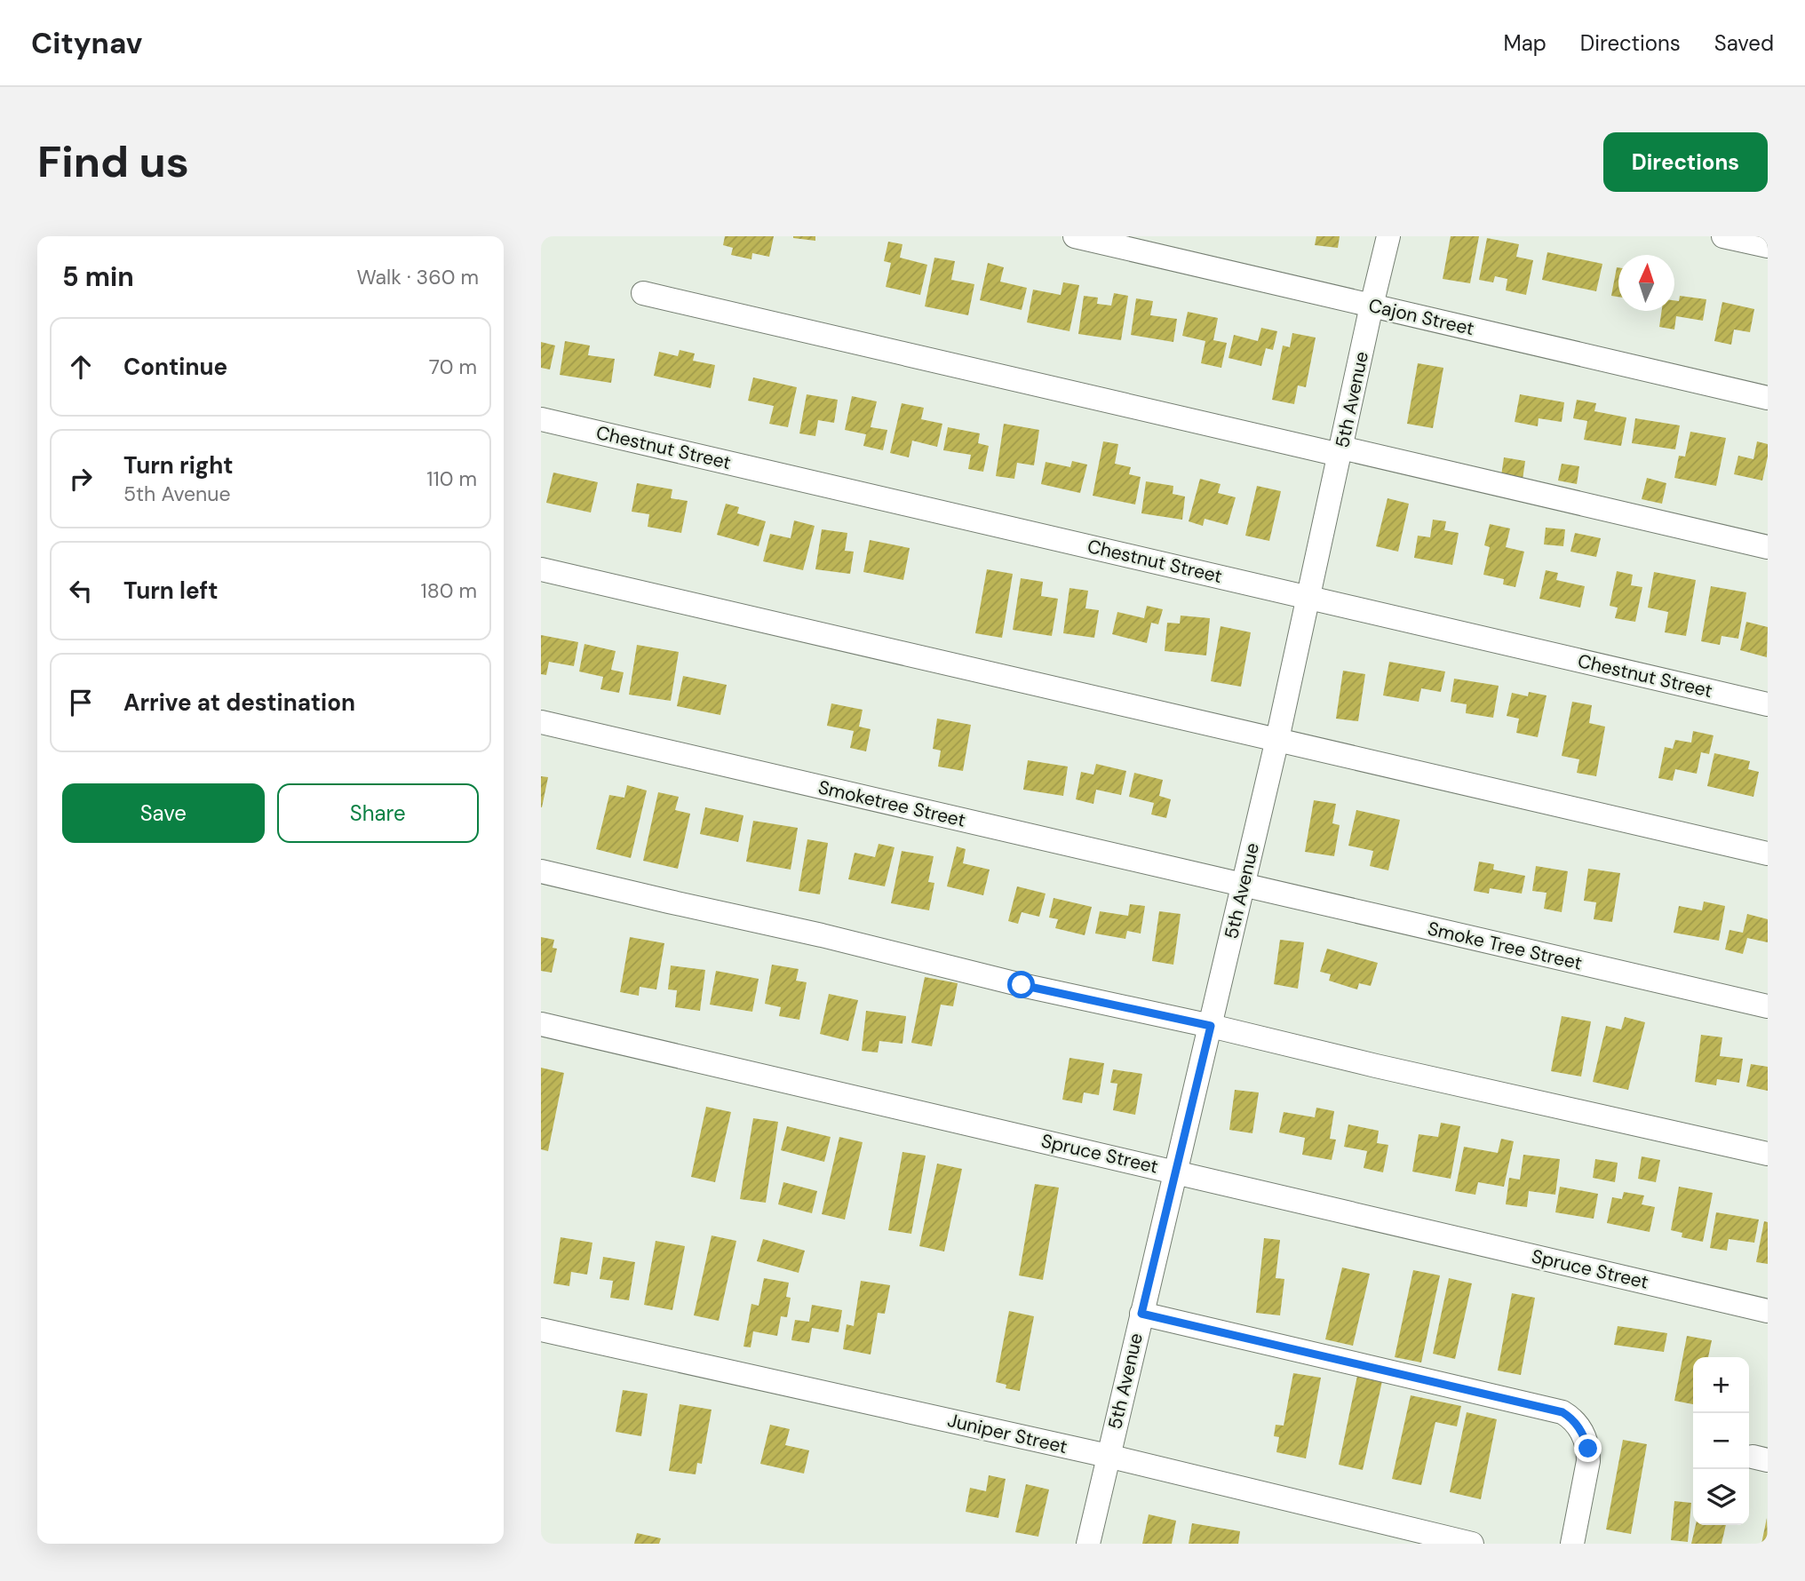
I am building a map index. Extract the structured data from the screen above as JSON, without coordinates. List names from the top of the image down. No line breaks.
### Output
{"streets":{"street":["Cajon Street","5th Avenue","Chestnut Street","Smoketree Street","Smoke Tree Street","Spruce Street","Juniper Street"]},"crossings":[["Cajon Street","5th Avenue"],["5th Avenue","Chestnut Street"],["5th Avenue","Smoketree Street"],["5th Avenue","Smoke Tree Street"],["5th Avenue","Spruce Street"],["5th Avenue","Juniper Street"],["Smoketree Street","Smoke Tree Street"]],"north":"top","page":{"header":"Citynav","nav":["Map","Directions","Saved"],"buttons":["Directions",["Save","Share"]],"title":"Find us","heading":["5 min","Walk · 360 m"],"list":[["Continue","70 m"],["Turn right","5th Avenue","110 m"],["Turn left","180 m"],"Arrive at destination"],"map_buttons":["+","−"]}}
